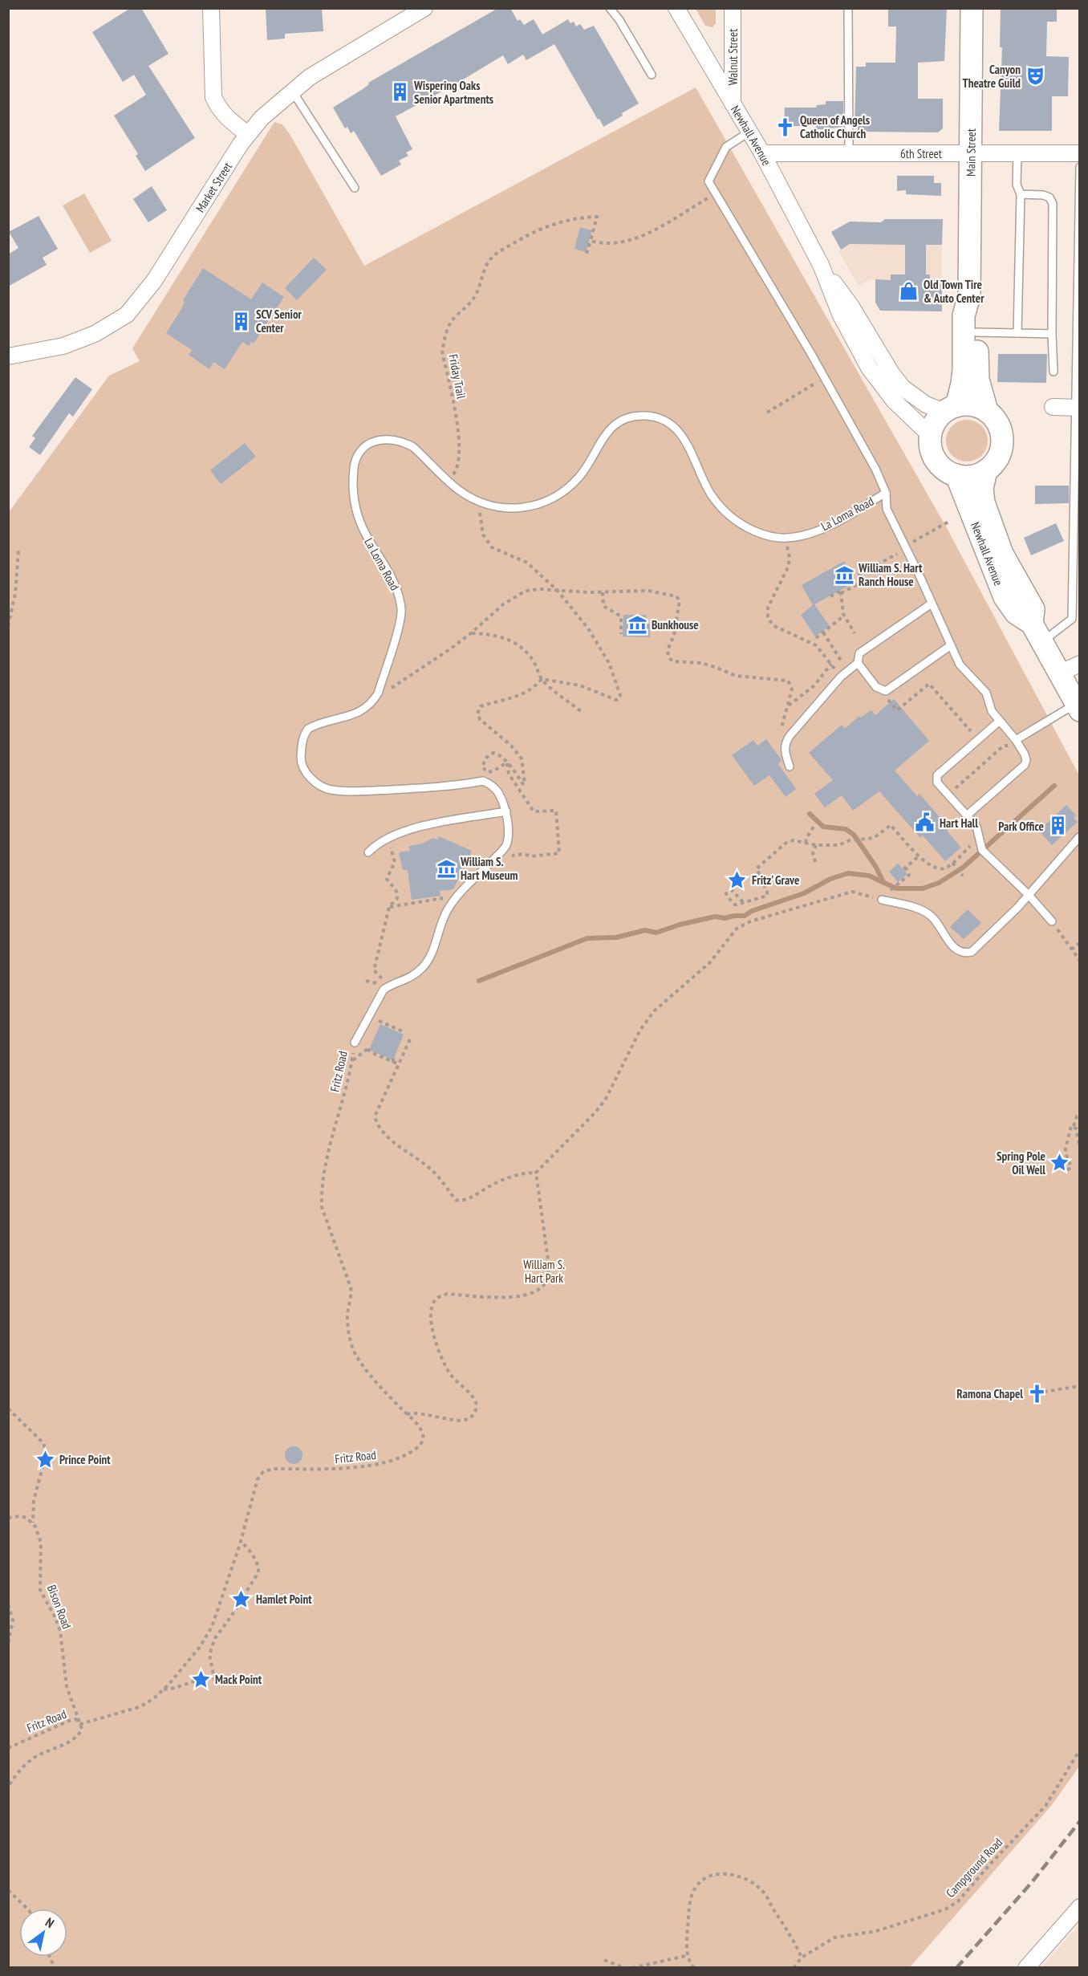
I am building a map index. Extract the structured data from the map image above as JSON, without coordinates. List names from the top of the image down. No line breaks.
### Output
{"streets":{"street":["Walnut Street","Newhall Avenue","Main Street","6th Street","Market Street"],"lane":["La Loma Road"],"path":["Friday Trail","Fritz Road","Bison Road","Campground Road"]},"crossings":[["Walnut Street","Newhall Avenue"],["Newhall Avenue","Main Street"],["Newhall Avenue","6th Street"],["Main Street","6th Street"],["Friday Trail","La Loma Road"],["Fritz Road","Bison Road"]],"parks":["William S. Hart Park"],"places":{"theatre":["Canyon Theatre Guild"],"building":["Wispering Oaks Senior Apartments","SCV Senior Center","Park Office"],"church":["Queen of Angels Catholic Church","Ramona Chapel"],"shop":["Old Town Tire & Auto Center"],"museum":["William S. Hart Ranch House","Bunkhouse","William S. Hart Museum"],"public building":["Hart Hall"],"place":["Fritz' Grave","Spring Pole Oil Well","Prince Point","Hamlet Point","Mack Point"]},"north":"top right"}
